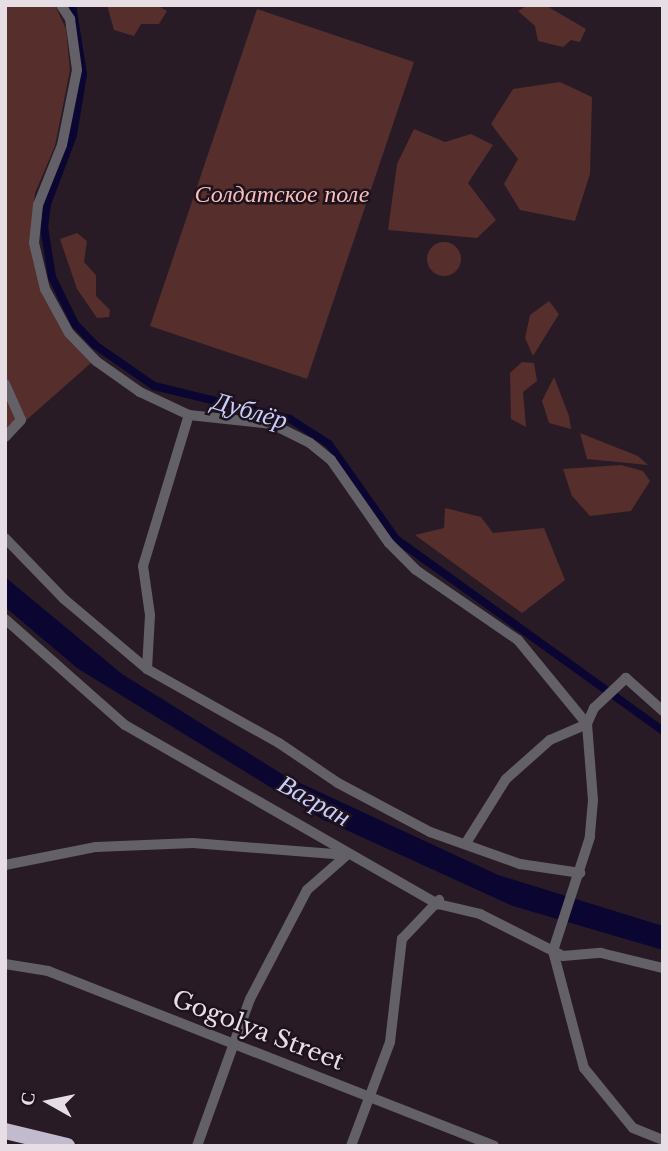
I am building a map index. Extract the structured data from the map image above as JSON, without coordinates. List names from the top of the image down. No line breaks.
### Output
{"streets":{"street":["Gogolya Street"]},"water":["Дублёр","Вагран"],"parks":["Солдатское поле"],"north":"left"}
